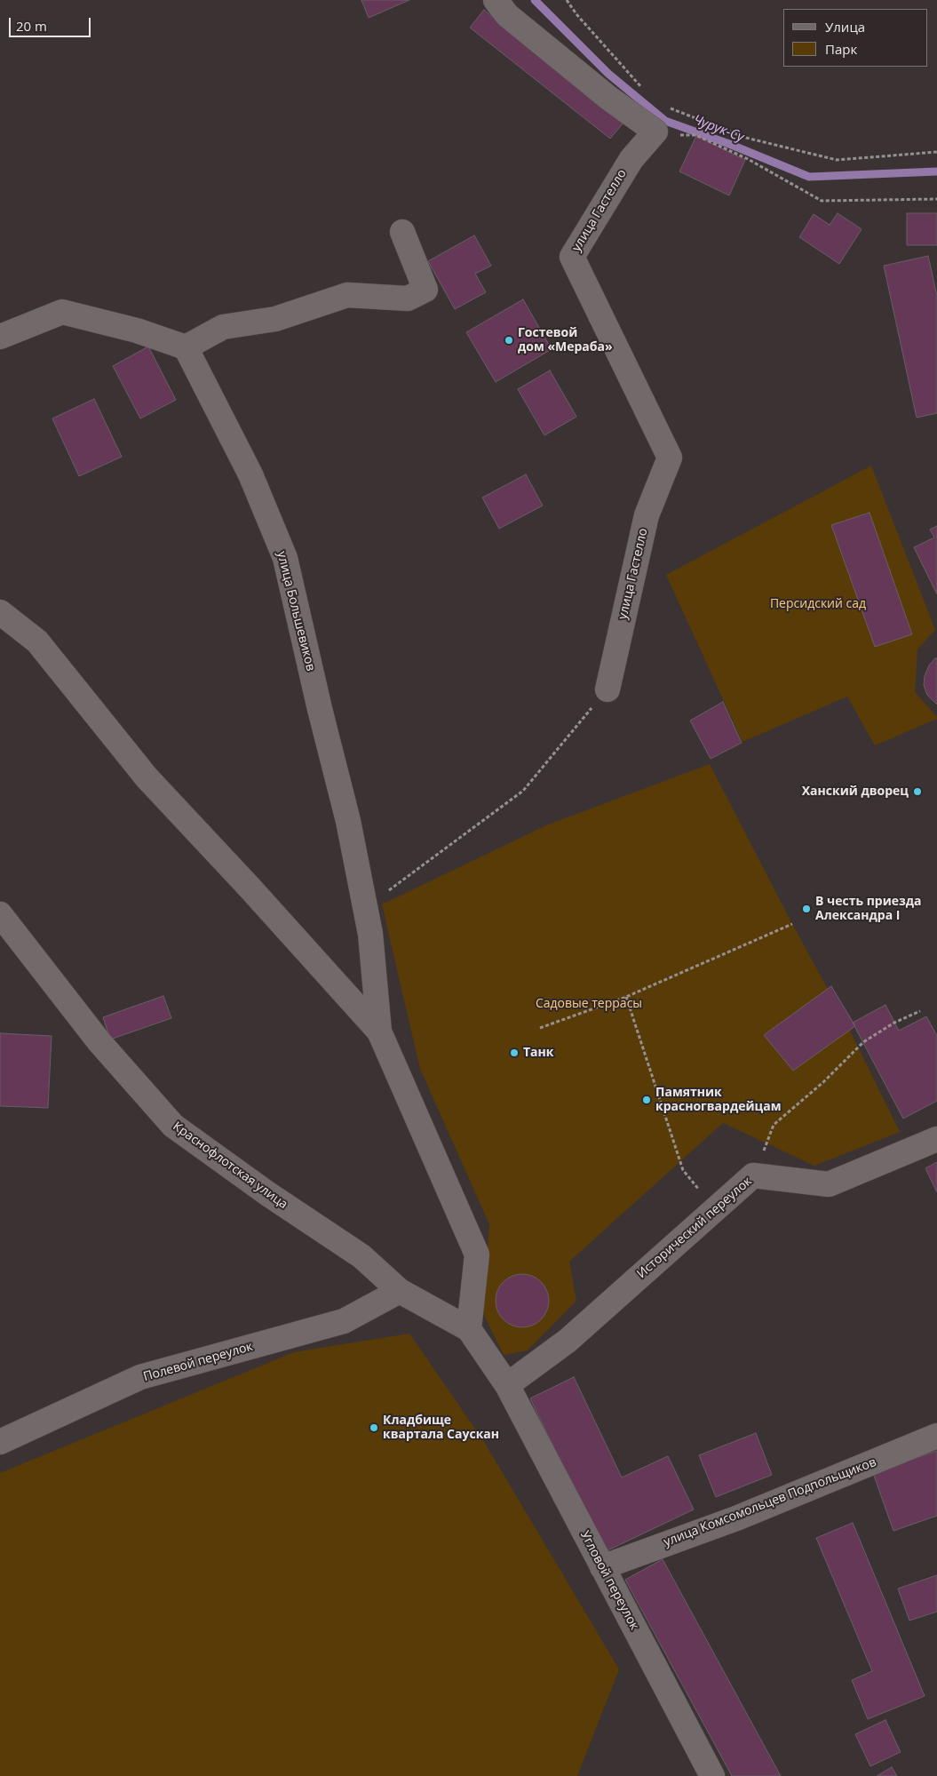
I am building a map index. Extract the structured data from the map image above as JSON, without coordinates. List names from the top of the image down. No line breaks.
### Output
{"streets":{"street":["улица Гастелло","улица Большевиков","Краснофлотская улица","Исторический переулок","Полевой переулок","улица Комсомольцев Подпольщиков","Угловой переулок"]},"crossings":[["Краснофлотская улица","Полевой переулок"],["Краснофлотская улица","Угловой переулок"],["Исторический переулок","Угловой переулок"],["улица Комсомольцев Подпольщиков","Угловой переулок"]],"water":["Чурук-Су"],"parks":["Персидский сад","Садовые террасы"],"places":["Гостевой дом «Мераба»","Ханский дворец","В честь приезда Александра I","Танк","Памятник красногвардейцам","Кладбище квартала Саускан"],"legend":["Улица","Парк"],"scale_bar":"20 m"}
